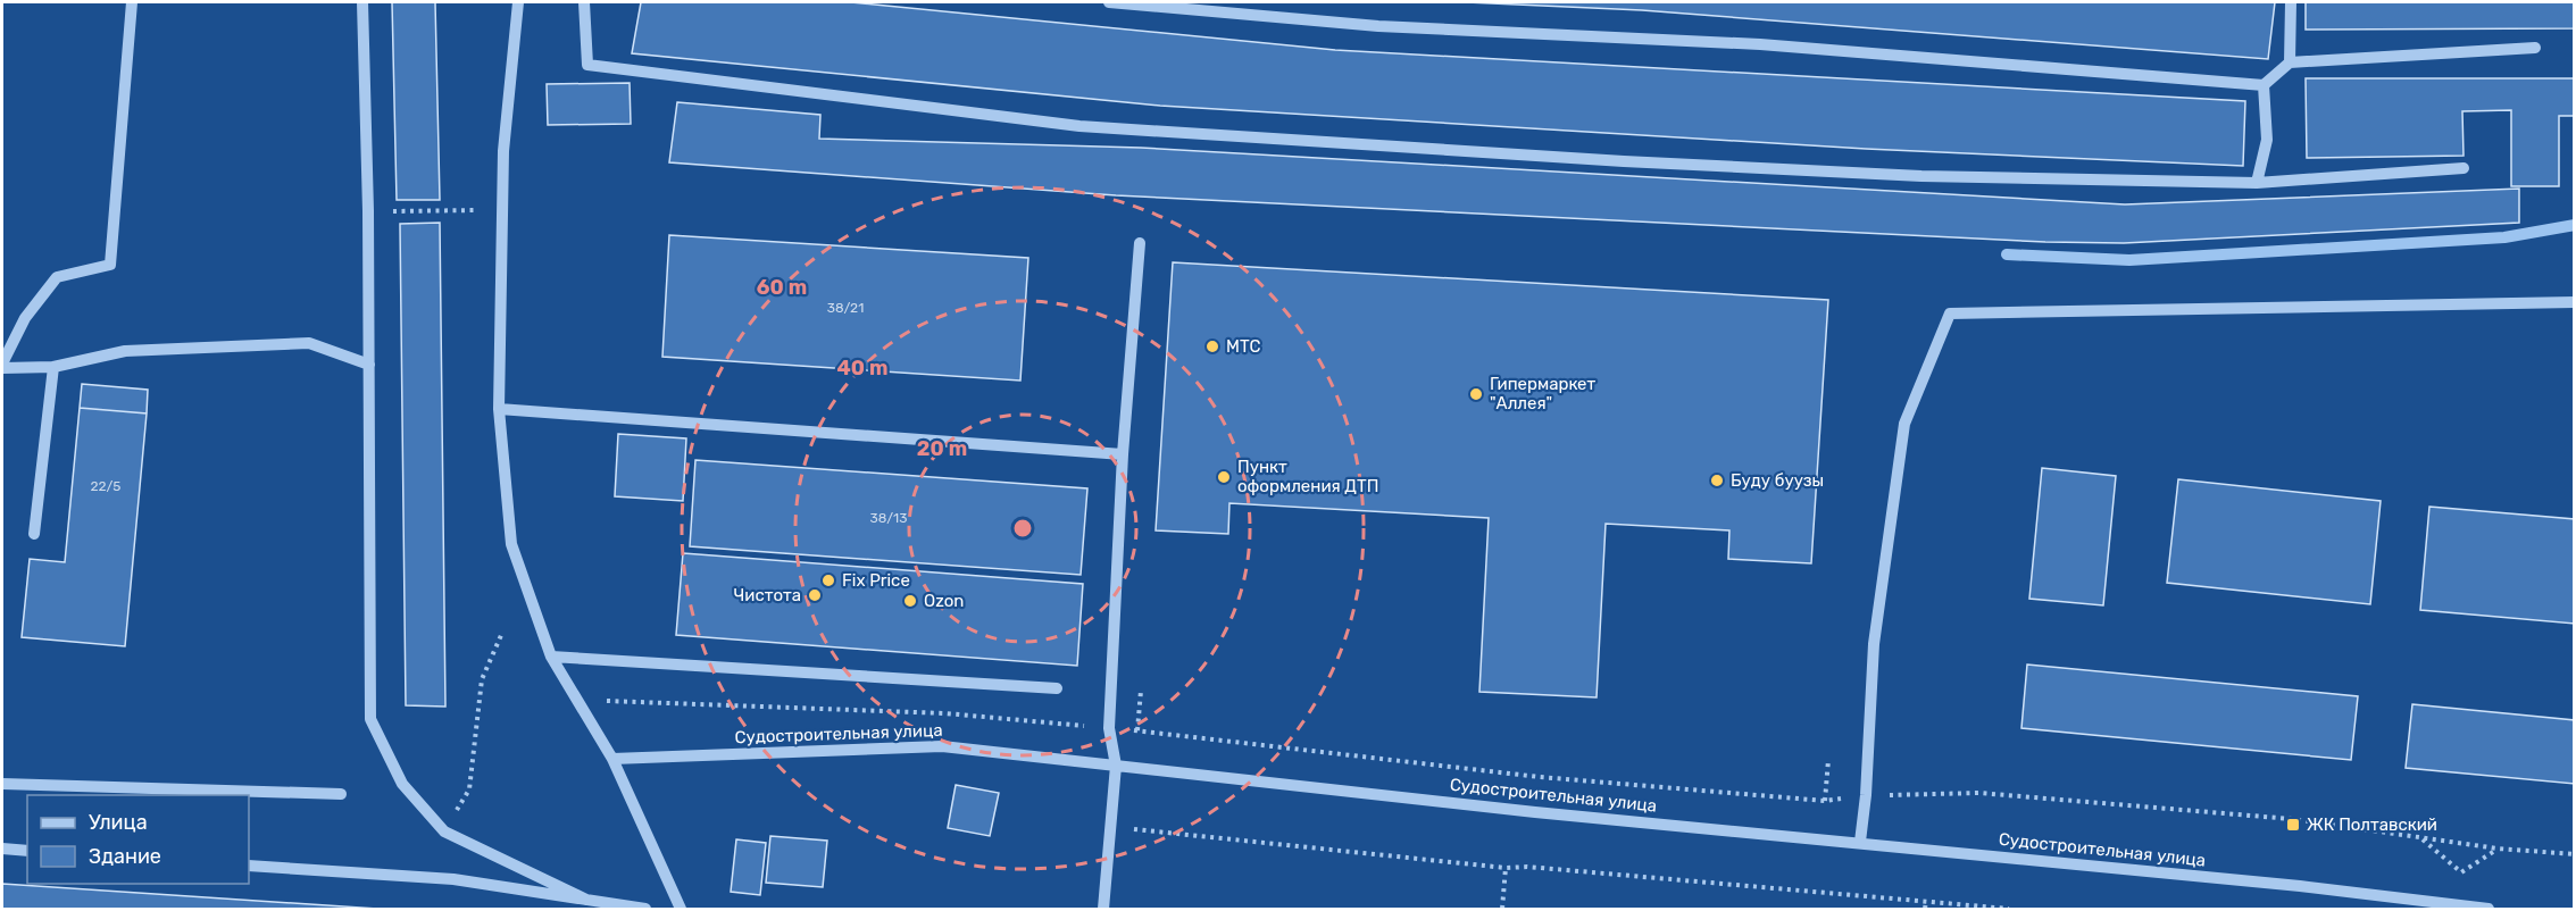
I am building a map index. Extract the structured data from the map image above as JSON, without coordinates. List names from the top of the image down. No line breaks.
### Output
{"streets":{"street":["Судостроительная улица"]},"places":{"other":["МТС","Гипермаркет \"Аллея\"","Пункт оформления ДТП","Буду буузы","Fix Price","Чистота","Ozon"],"transit":["ЖК Полтавский"]},"house_numbers":["38/21","22/5","38/13"],"legend":["Улица","Здание"],"rings":["60 m","40 m","20 m"]}
